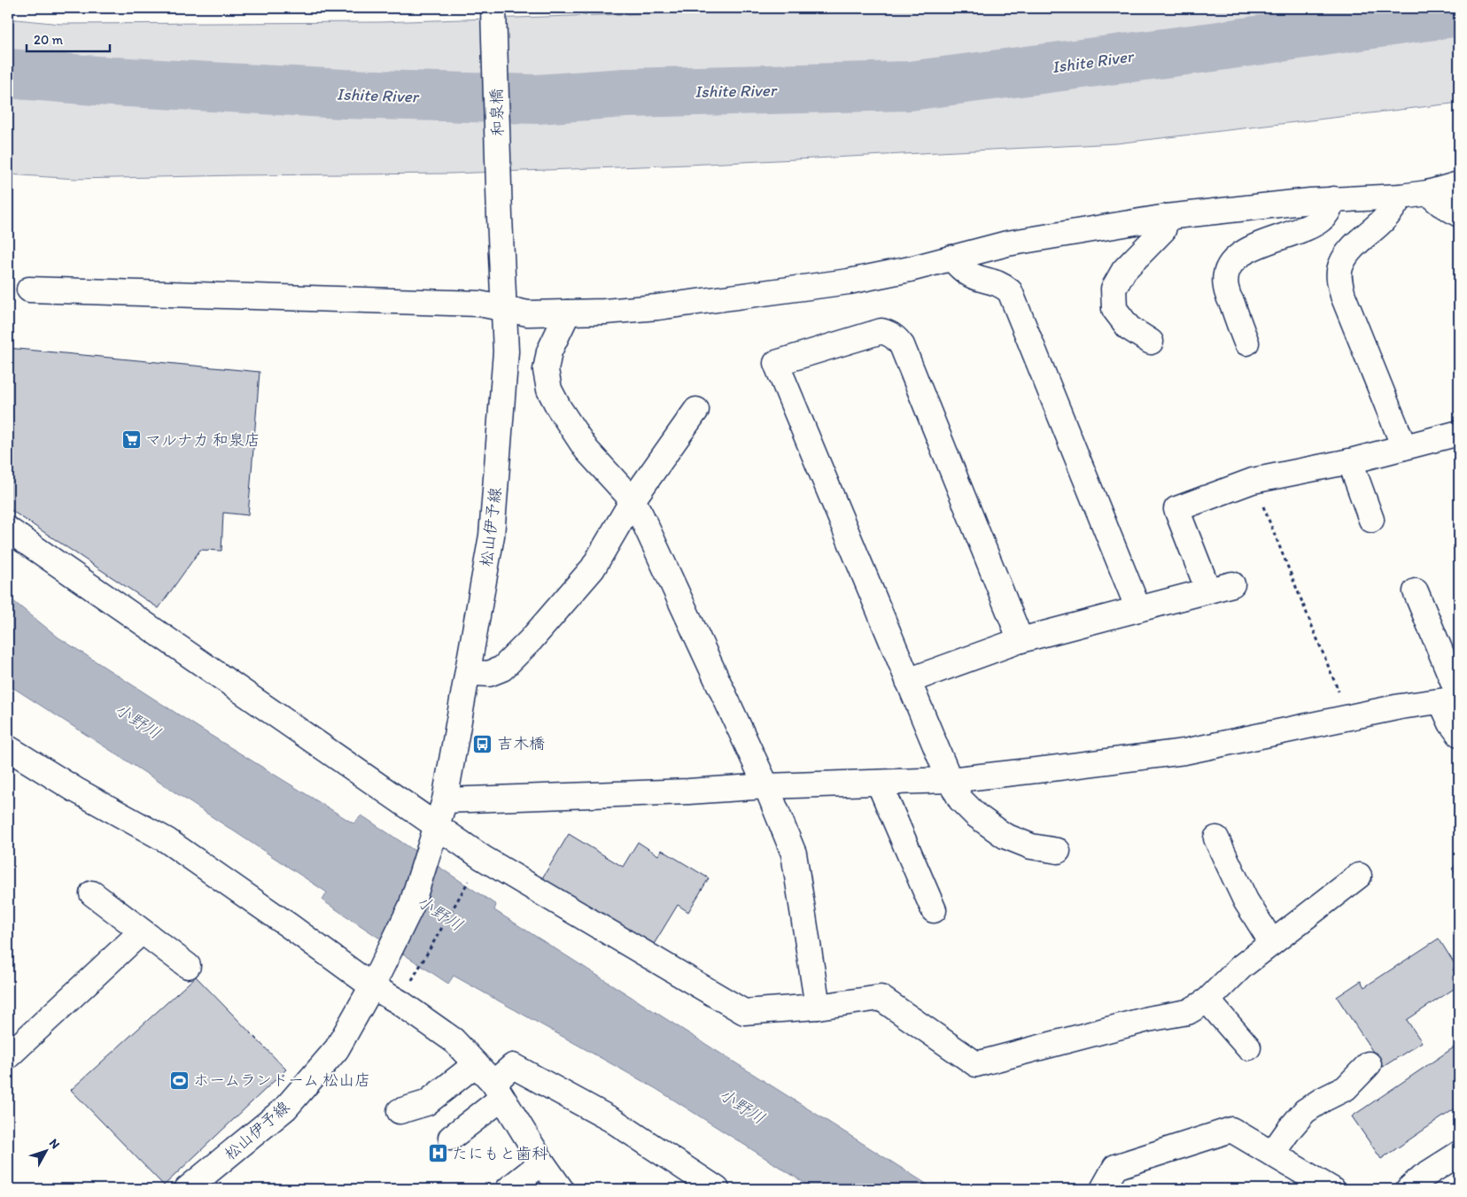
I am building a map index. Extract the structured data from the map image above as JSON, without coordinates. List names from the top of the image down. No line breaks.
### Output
{"streets":{"street":["和泉橋","松山伊予線"]},"crossings":[["和泉橋","松山伊予線"]],"water":["Ishite River","小野川"],"places":{"supermarket":["マルナカ 和泉店"],"bus stop":["吉木橋"],"sports":["ホームランドーム 松山店"],"hospital":["たにもと歯科"]},"scale_bar":"20 m","north":"top right"}
